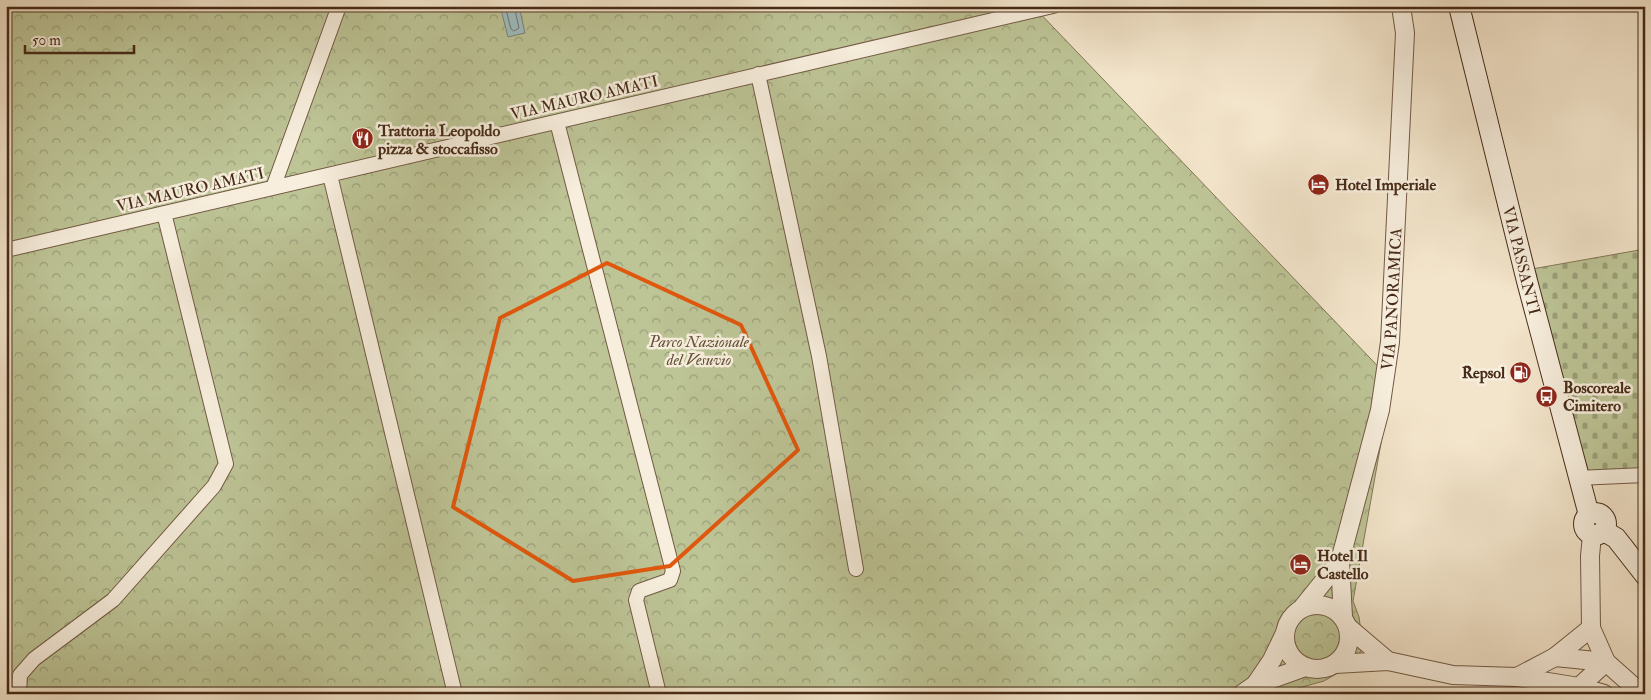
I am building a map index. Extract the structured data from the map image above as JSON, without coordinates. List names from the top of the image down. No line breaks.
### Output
{"streets":{"main road":["VIA PASSANTI"],"street":["VIA MAURO AMATI","VIA PANORAMICA"]},"parks":["Parco Nazionale del Vesuvio"],"places":{"restaurant":["Trattoria Leopoldo pizza & stoccafisso"],"hotel":["Hotel Imperiale","Hotel Il Castello"],"fuel station":["Repsol"],"bus stop":["Boscoreale Cimitero"]},"scale_bar":"50 m"}
